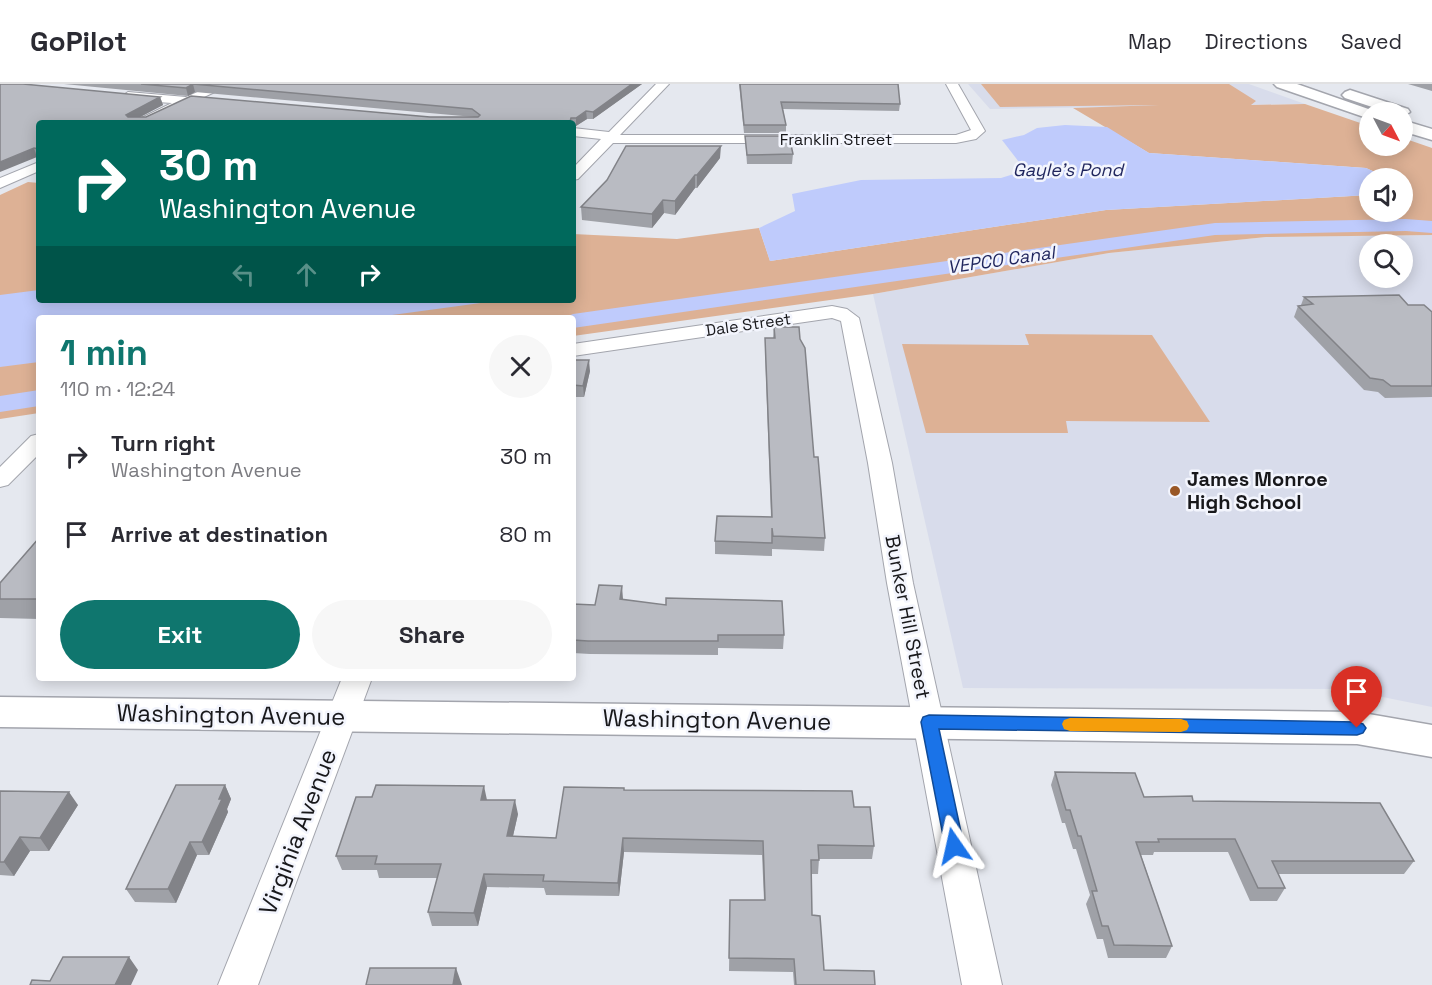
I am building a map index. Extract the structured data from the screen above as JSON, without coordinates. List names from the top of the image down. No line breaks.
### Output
{"streets":{"street":["Franklin Street","Dale Street","Bunker Hill Street","Washington Avenue","Virginia Avenue"]},"crossings":[["Dale Street","Bunker Hill Street"],["Bunker Hill Street","Washington Avenue"],["Washington Avenue","Virginia Avenue"]],"water":["Gayle's Pond","VEPCO Canal"],"places":["James Monroe High School"],"north":"bottom right","page":{"header":"GoPilot","nav":["Map","Directions","Saved"],"turn":["30 m","Washington Avenue"],"heading":["1 min","110 m · 12:24"],"list":[{"name":"Turn right","note":"Washington Avenue","value":"30 m"},{"name":"Arrive at destination","value":"80 m"}],"buttons":["Exit","Share"]}}
